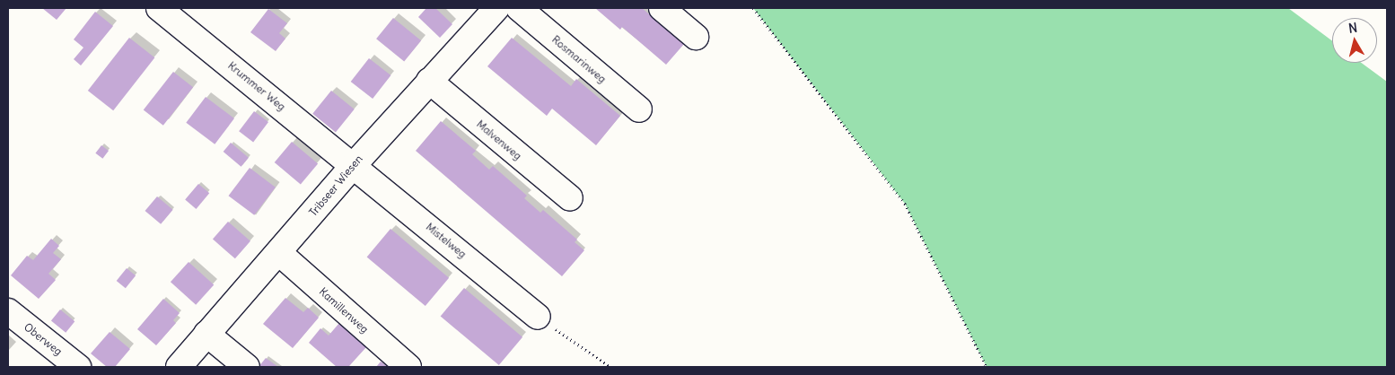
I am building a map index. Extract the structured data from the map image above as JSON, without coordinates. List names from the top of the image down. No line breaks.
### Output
{"streets":{"street":["Rosmarinweg","Krummer Weg","Malvenweg","Tribseer Wiesen","Mistelweg","Kamillenweg","Oberweg"]},"crossings":[["Krummer Weg","Tribseer Wiesen"],["Krummer Weg","Mistelweg"],["Malvenweg","Tribseer Wiesen"],["Tribseer Wiesen","Mistelweg"],["Tribseer Wiesen","Kamillenweg"]],"north":"top"}
